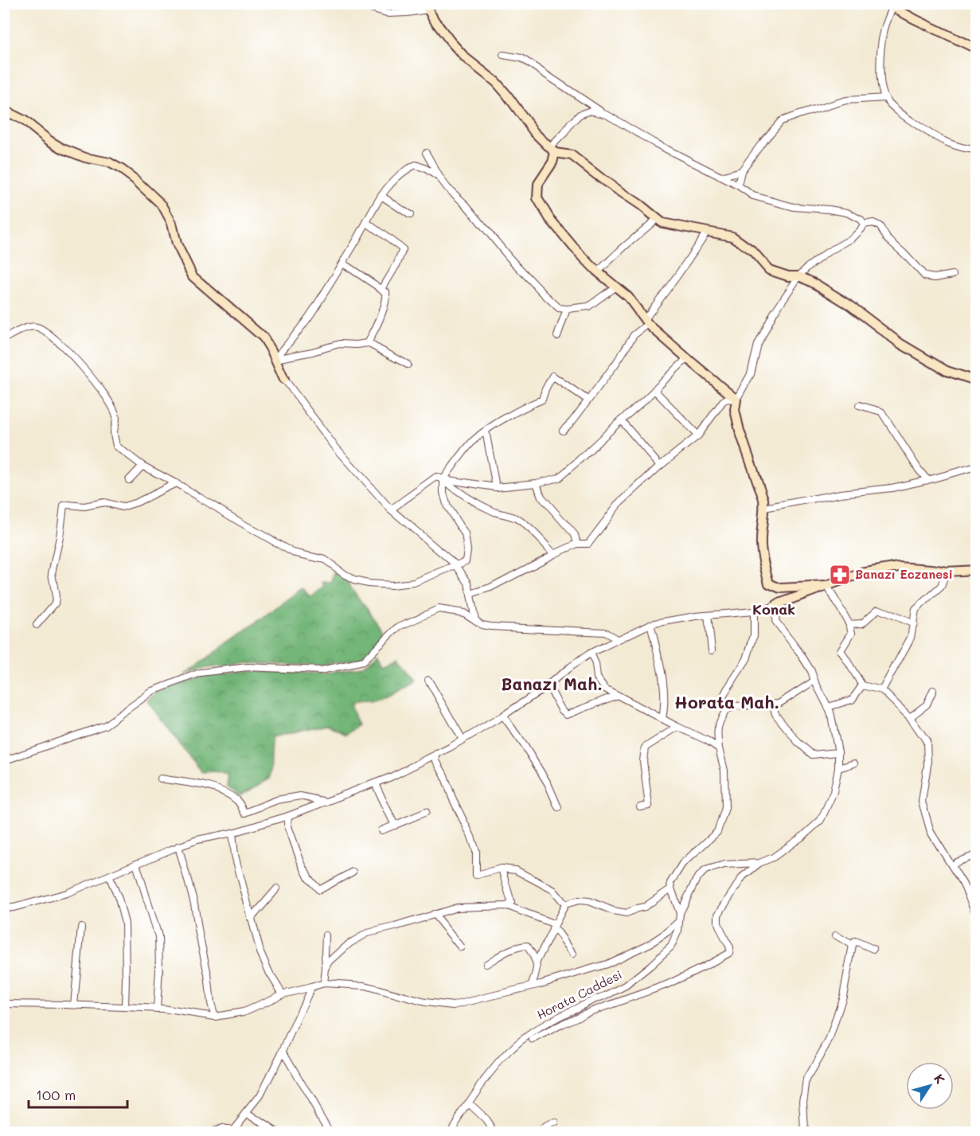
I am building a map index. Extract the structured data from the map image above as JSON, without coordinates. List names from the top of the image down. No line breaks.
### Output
{"streets":{"street":["Horata Caddesi"]},"districts":["Konak","Banazı Mah.","Horata Mah."],"places":{"pharmacy":["Banazı Eczanesi"]},"scale_bar":"100 m","north":"top right"}
